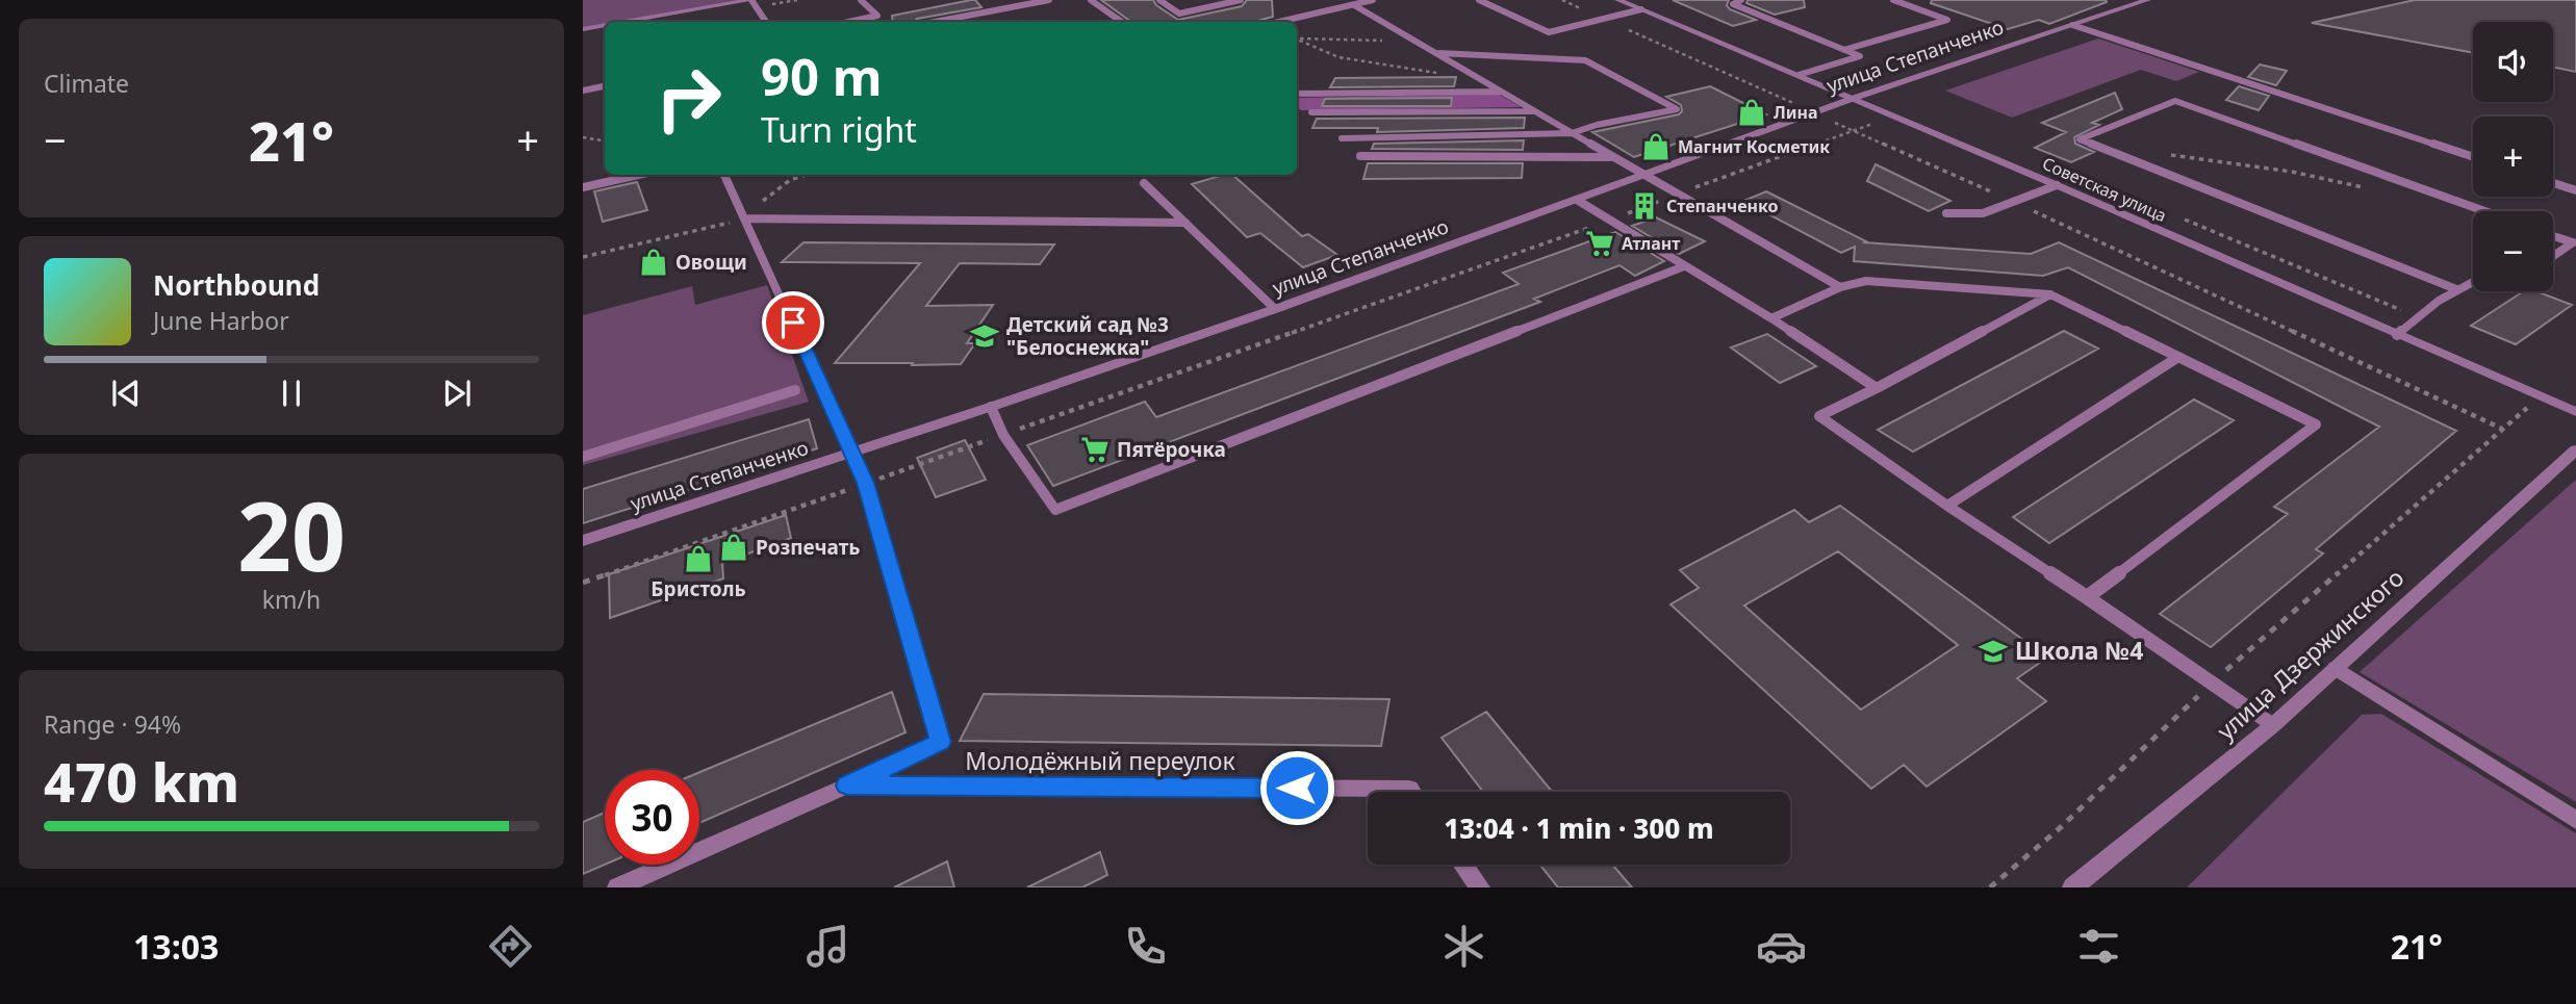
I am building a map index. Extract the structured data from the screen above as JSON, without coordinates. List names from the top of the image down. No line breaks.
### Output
{"streets":{"street":["улица Степанченко","Советская улица","улица Дзержинского","Молодёжный переулок"]},"crossings":[["улица Степанченко","Советская улица"]],"places":{"shop":["Лина","Магнит Косметик","Овощи","Розпечать","Бристоль"],"building":["Степанченко"],"supermarket":["Атлант","Пятёрочка"],"school or university":["Детский сад №3 \"Белоснежка\"","Школа №4"]},"page":{"tile":["Climate",["20","km/h"],["Range · 94%","470 km"]],"map_buttons":["+","−"],"turn":["90 m","Turn right"],"heat":["−","21°","+"],"song":["Northbound","June Harbor"],"limit":"30","trip":"13:04 · 1 min · 300 m","tabs":["13:03","21°"]}}
